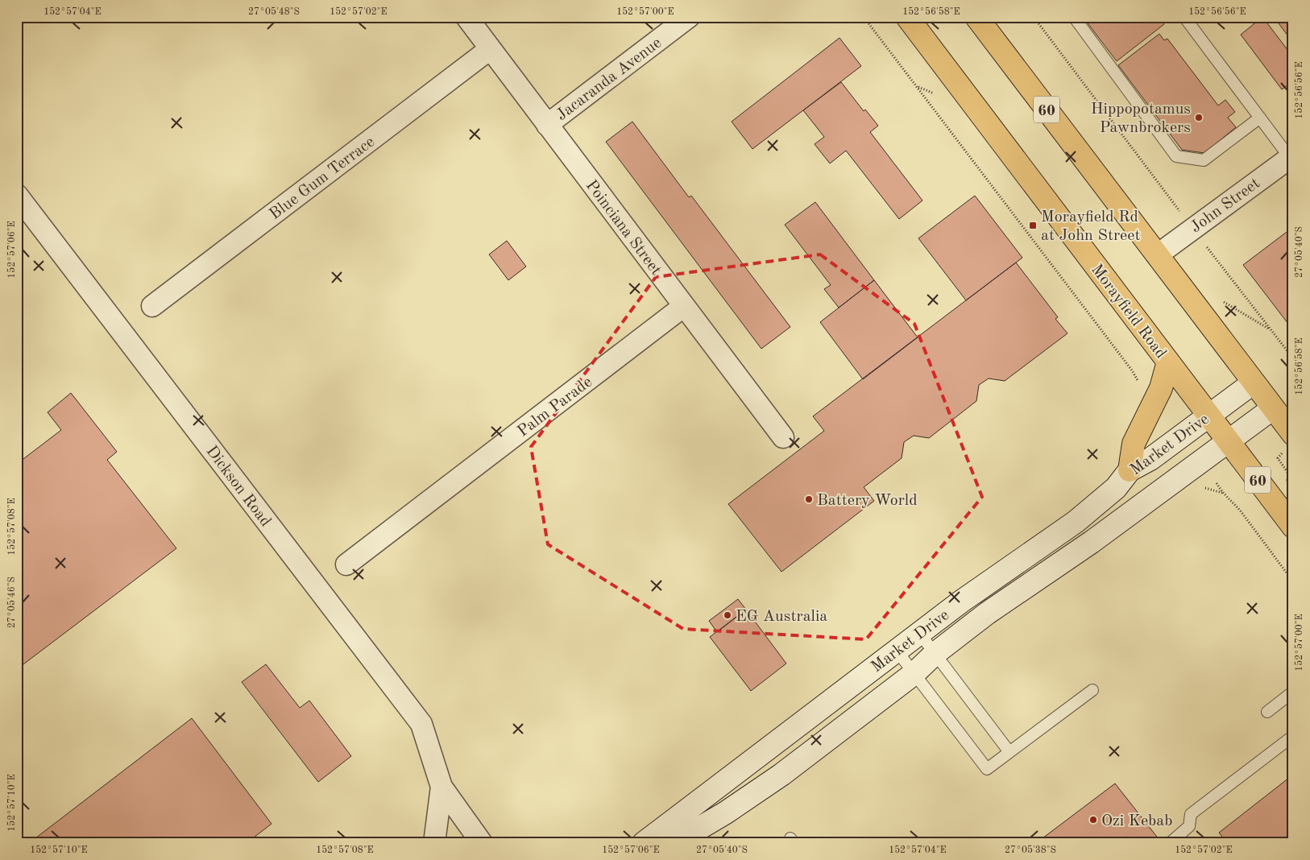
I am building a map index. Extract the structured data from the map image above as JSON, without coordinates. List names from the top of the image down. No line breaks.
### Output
{"streets":{"main road":["60","Morayfield Road"],"street":["Jacaranda Avenue","Blue Gum Terrace","John Street","Poinciana Street","Palm Parade","Market Drive","Dickson Road"]},"crossings":[["Jacaranda Avenue","Poinciana Street"],["60","John Street"],["60","Market Drive"],["Blue Gum Terrace","Poinciana Street"],["Poinciana Street","Palm Parade"],["Morayfield Road","Market Drive"]],"places":{"other":["Hippopotamus Pawnbrokers","Battery World","EG Australia","Ozi Kebab"],"transit":["Morayfield Rd at John Street"]},"coordinates":["152°57'04\"E","27°05'48\"S","152°57'02\"E","152°57'00\"E","152°56'58\"E","152°56'56\"E","152°57'06\"E","27°05'40\"S","152°57'08\"E","27°05'46\"S","152°57'10\"E","27°05'38\"S"]}
